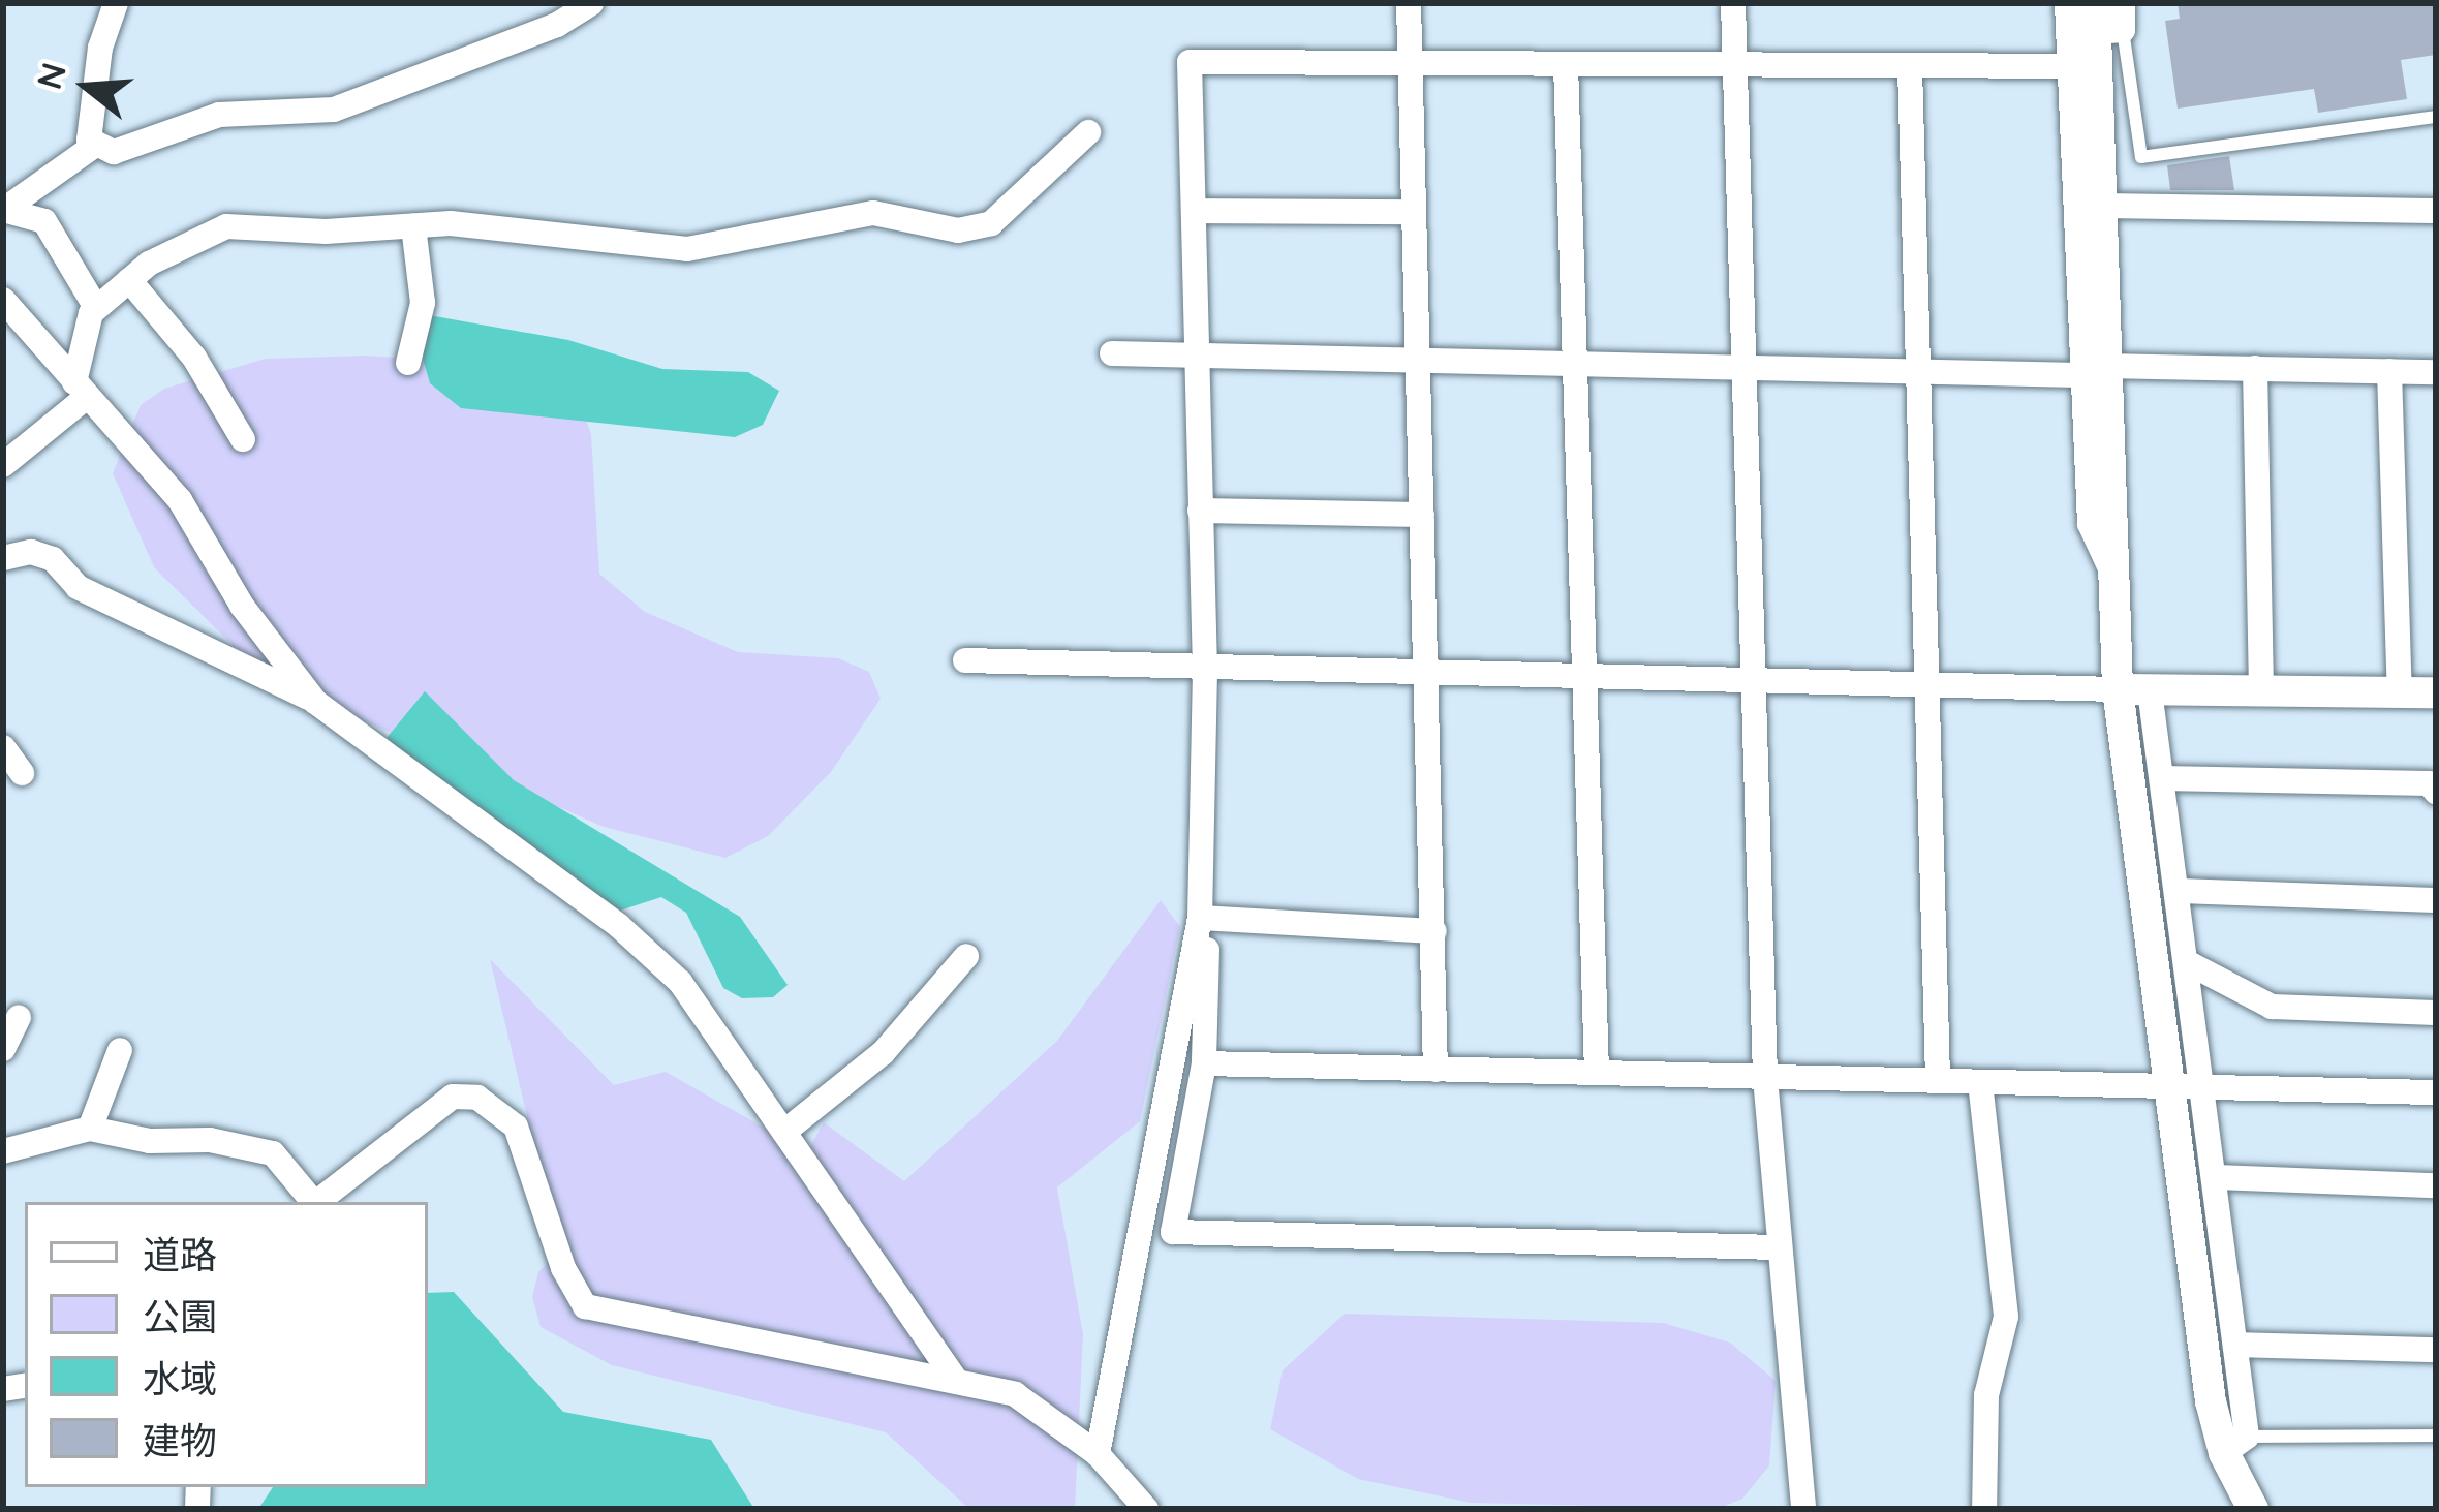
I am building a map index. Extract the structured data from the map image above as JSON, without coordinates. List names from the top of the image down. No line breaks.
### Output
{"legend":["道路","公園","水域","建物"],"north":"left"}
